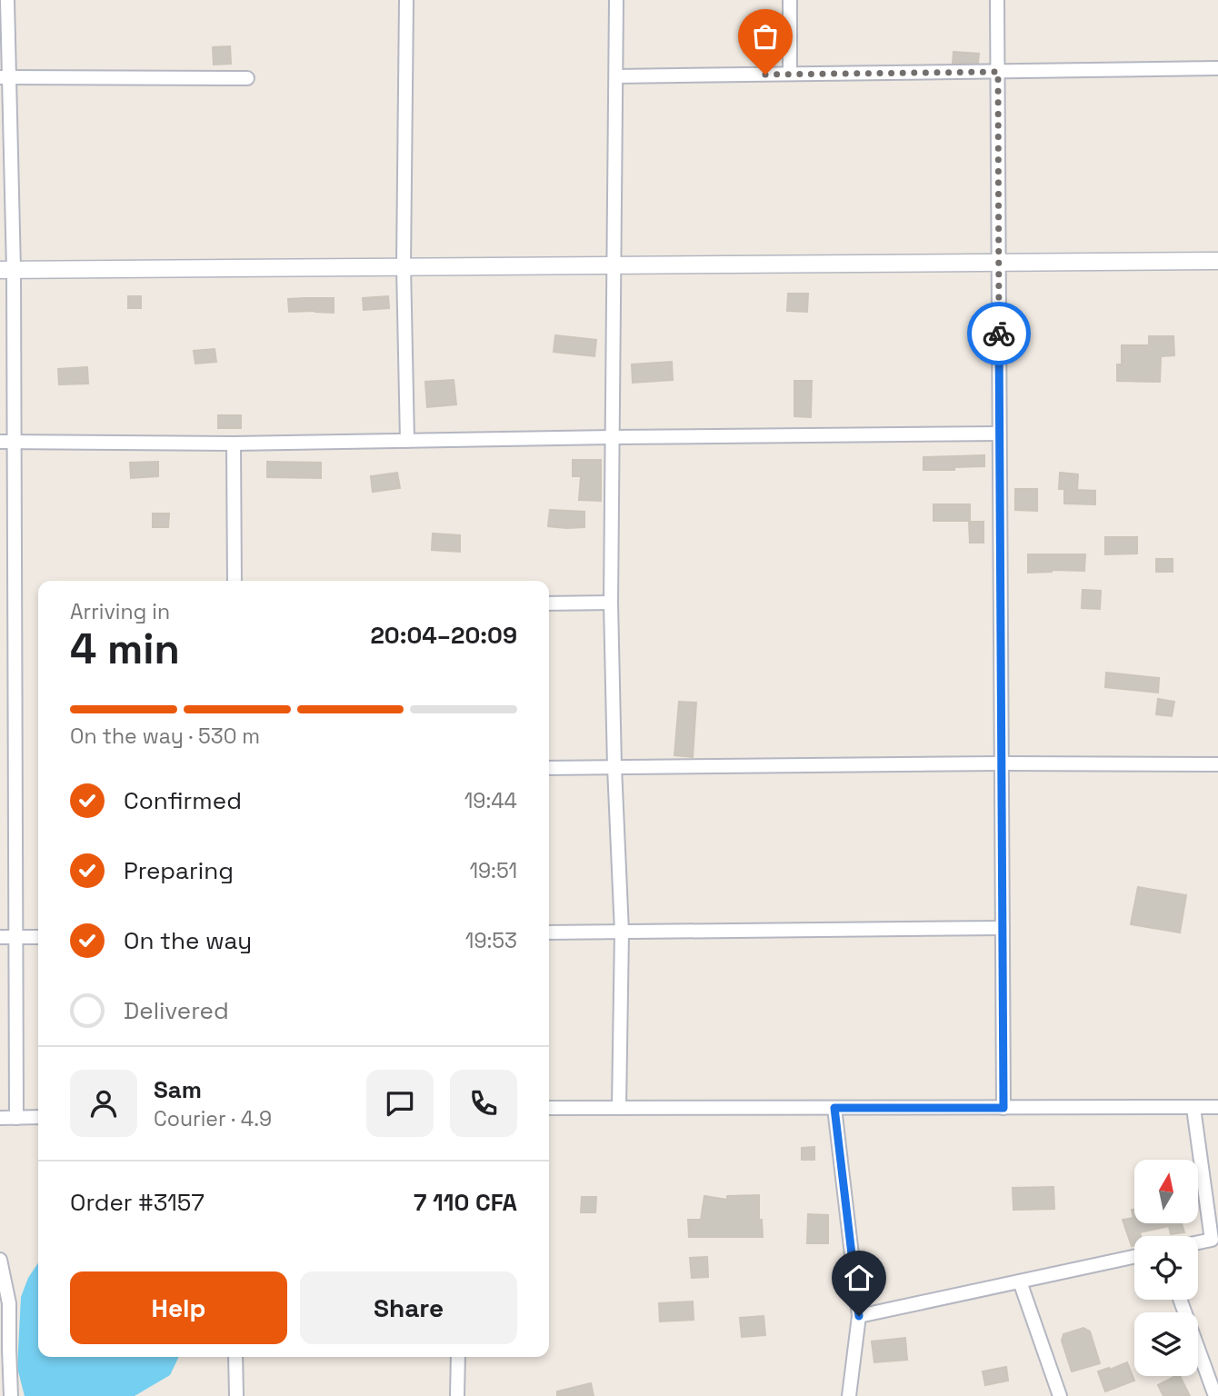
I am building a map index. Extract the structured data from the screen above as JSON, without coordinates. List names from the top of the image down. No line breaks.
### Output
{"north":"top","page":{"heading":["4 min","Arriving in","20:04–20:09"],"panel":["Sam","Courier · 4.9","Order #3157","7 110 CFA"],"bar":"On the way · 530 m","list":[["Confirmed","19:44"],["Preparing","19:51"],["On the way","19:53"],"Delivered"],"buttons":["Help","Share"]}}
